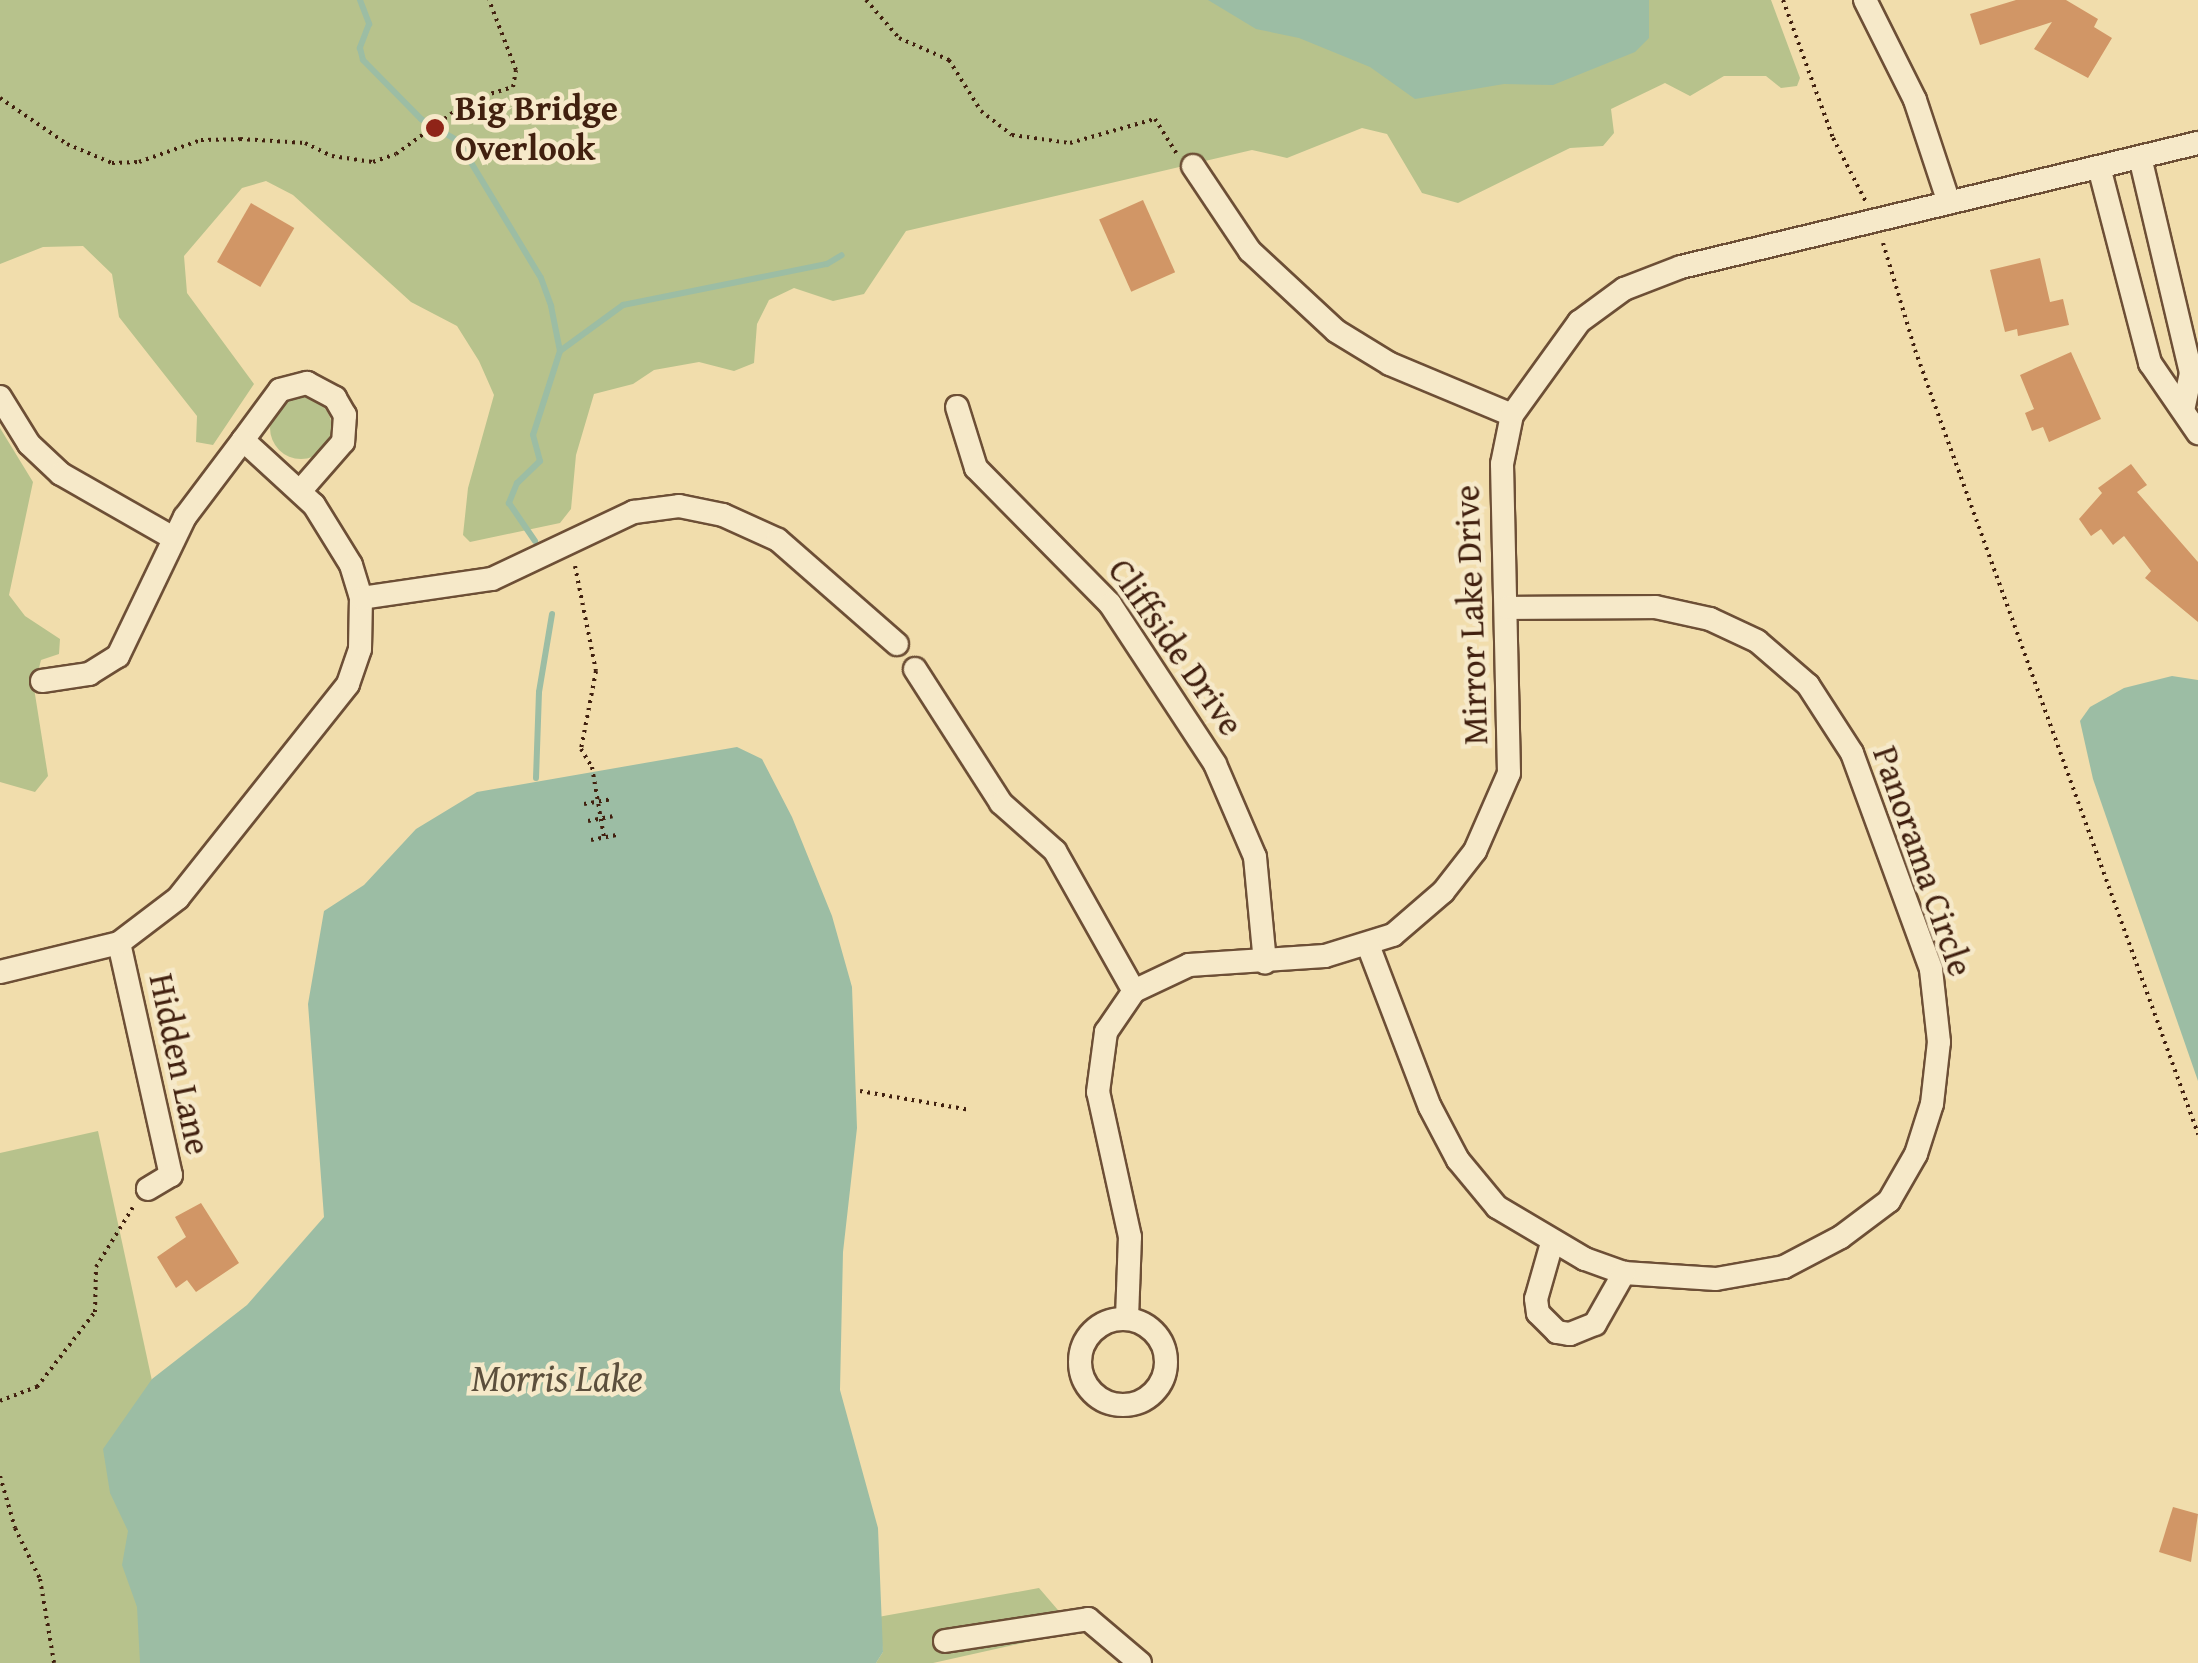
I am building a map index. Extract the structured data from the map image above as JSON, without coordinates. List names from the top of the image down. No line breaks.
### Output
{"streets":{"street":["Mirror Lake Drive","Cliffside Drive","Panorama Circle","Hidden Lane"]},"crossings":[["Mirror Lake Drive","Cliffside Drive"],["Mirror Lake Drive","Panorama Circle"]],"water":["Morris Lake"],"places":["Big Bridge Overlook"]}
